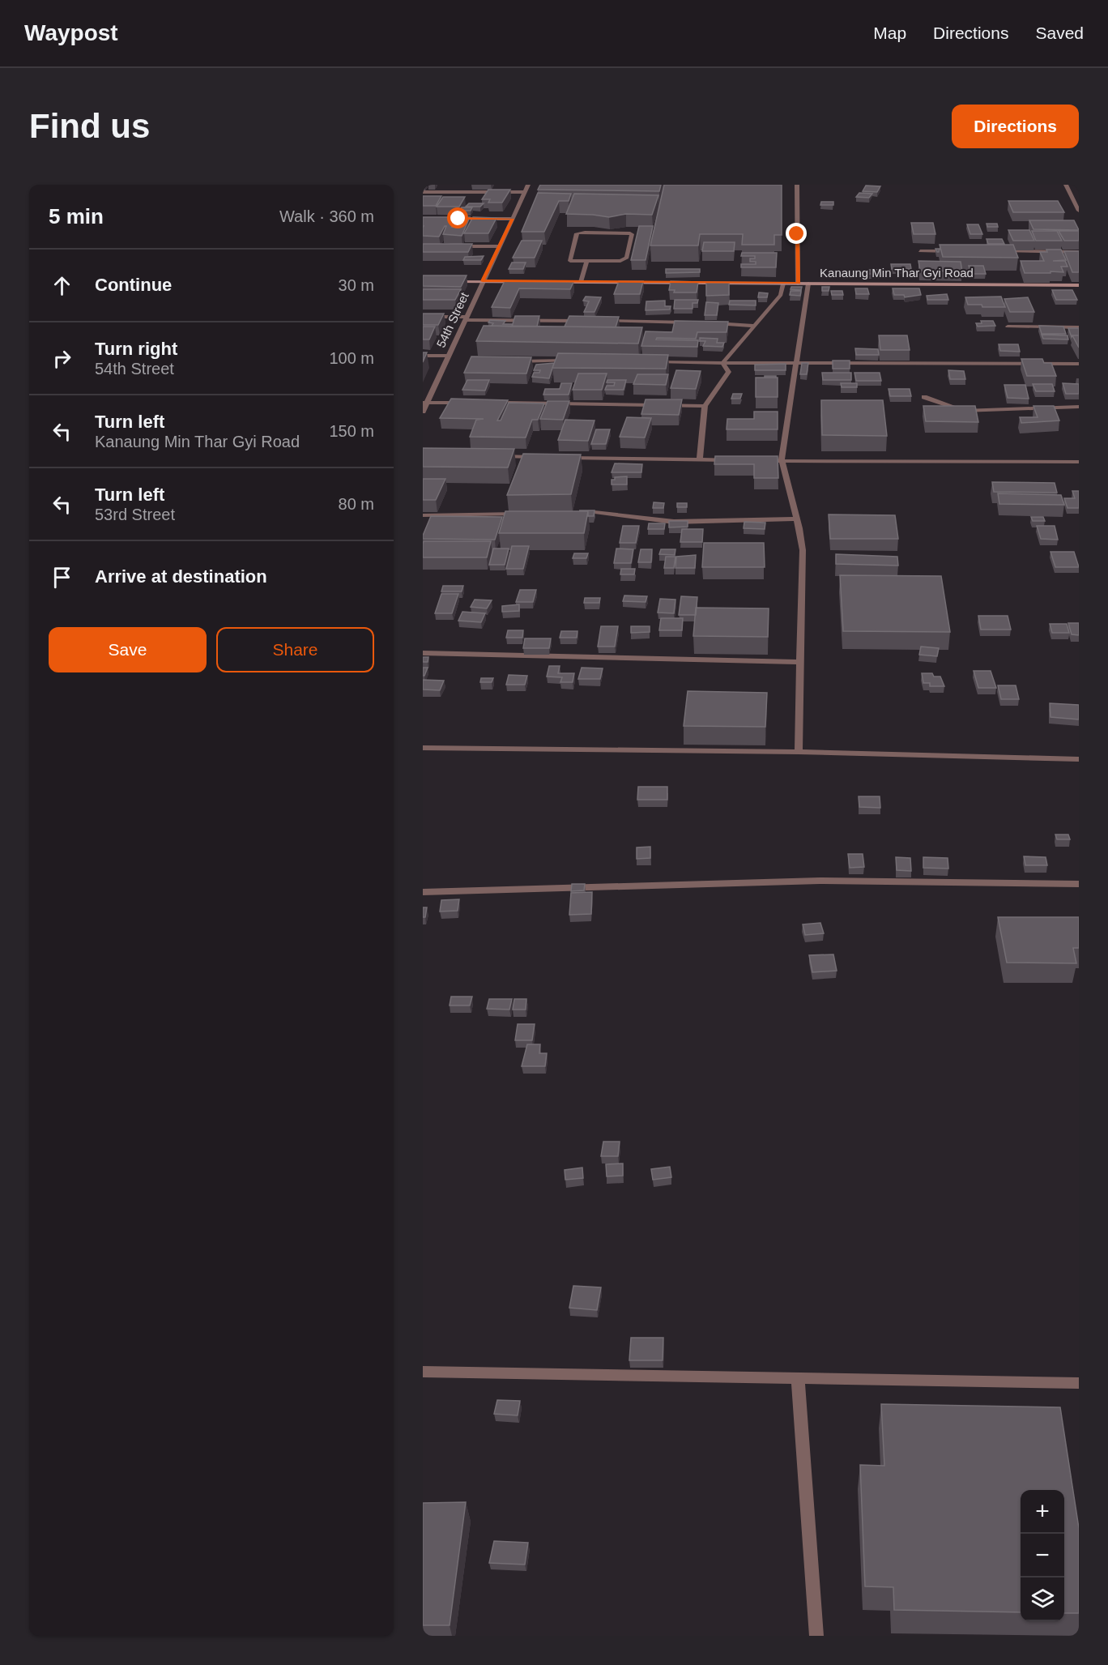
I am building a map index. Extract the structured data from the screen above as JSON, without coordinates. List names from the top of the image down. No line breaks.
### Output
{"streets":{"street":["Kanaung Min Thar Gyi Road","54th Street"]},"crossings":[["Kanaung Min Thar Gyi Road","54th Street"]],"page":{"header":"Waypost","nav":["Map","Directions","Saved"],"buttons":["Directions",["Save","Share"]],"title":"Find us","heading":["5 min","Walk · 360 m"],"list":[["Continue","30 m"],["Turn right","54th Street","100 m"],["Turn left","Kanaung Min Thar Gyi Road","150 m"],["Turn left","53rd Street","80 m"],"Arrive at destination"],"map_buttons":["+","−"]}}
